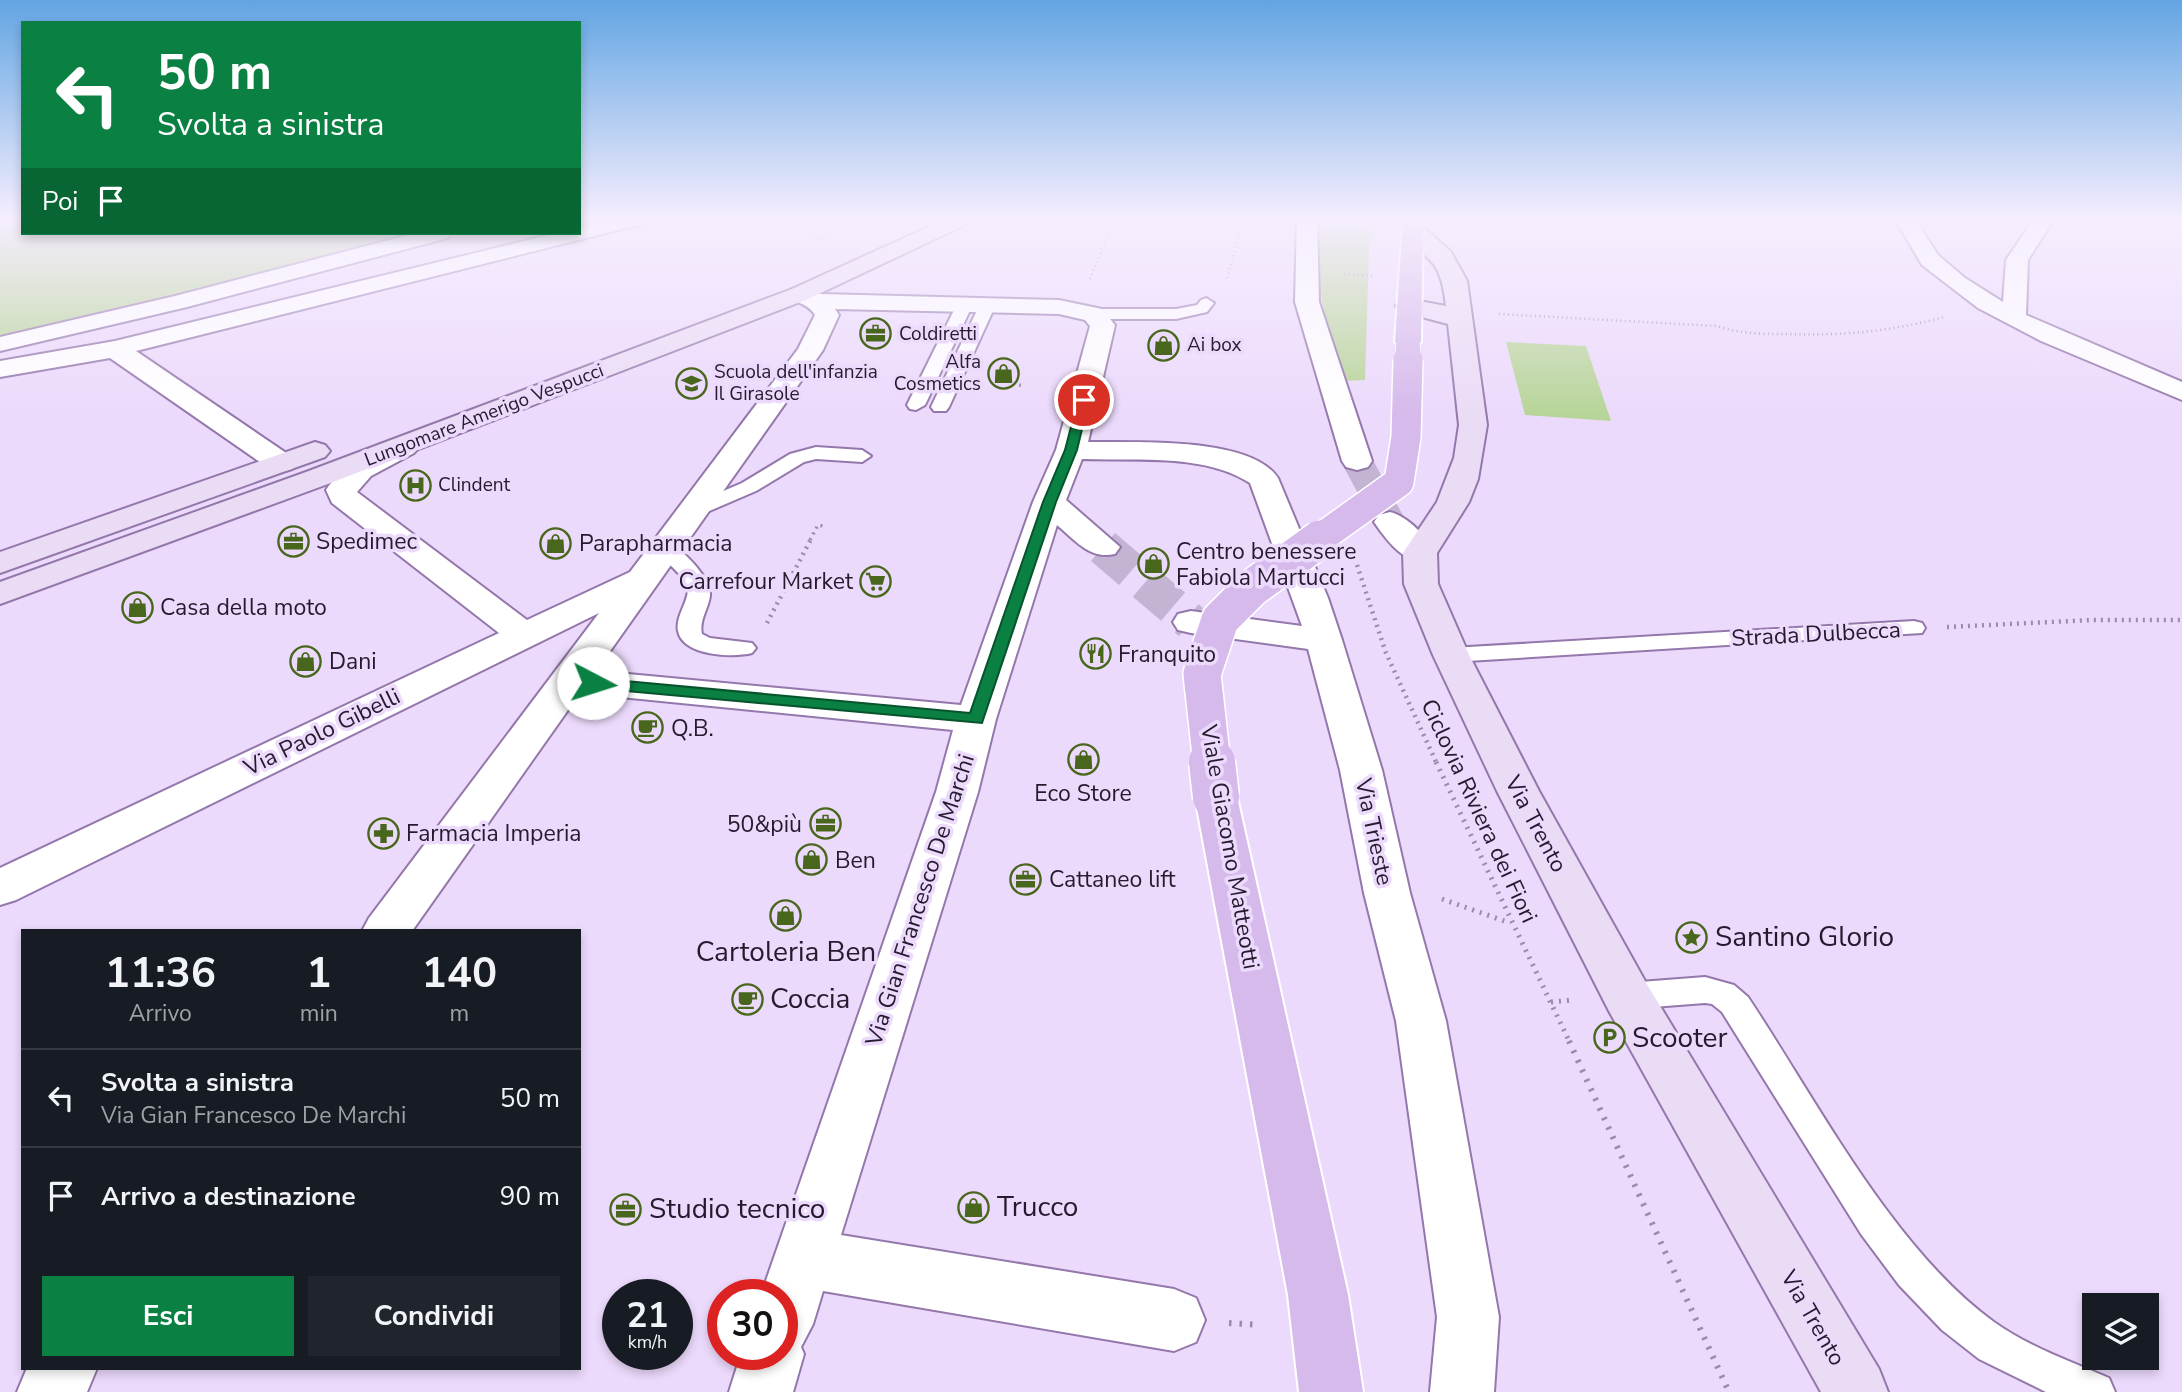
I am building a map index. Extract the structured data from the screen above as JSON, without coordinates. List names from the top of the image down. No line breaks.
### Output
{"streets":{"main road":["Lungomare Amerigo Vespucci","Via Trento","Viale Giacomo Matteotti"],"street":["Via Paolo Gibelli","Via Trieste","Via Gian Francesco De Marchi"],"lane":["Strada Dulbecca"],"path":["Ciclovia Riviera dei Fiori"]},"crossings":[["Strada Dulbecca","Via Trento"],["Via Trieste","Via Gian Francesco De Marchi"]],"places":{"office":["Coldiretti","Spedimec","50&più","Cattaneo lift","Studio tecnico"],"shop":["Ai box","Alfa Cosmetics","Parapharmacia","Centro benessere Fabiola Martucci","Casa della moto","Dani","Eco Store","Ben","Cartoleria Ben","Trucco"],"school or university":["Scuola dell'infanzia Il Girasole"],"hospital":["Clindent"],"supermarket":["Carrefour Market"],"restaurant":["Franquito"],"cafe":["Q.B.","Coccia"],"pharmacy":["Farmacia Imperia"],"place":["Santino Glorio"],"parking":["Scooter"]},"page":{"turn":["50 m","Svolta a sinistra"],"then":"Poi","eta":["11:36","Arrivo","1","min","140","m"],"list":[{"name":"Svolta a sinistra","note":"Via Gian Francesco De Marchi","value":"50 m"},{"name":"Arrivo a destinazione","value":"90 m"}],"buttons":["Esci","Condividi"],"speed":"21 km/h","limit":"30"}}
